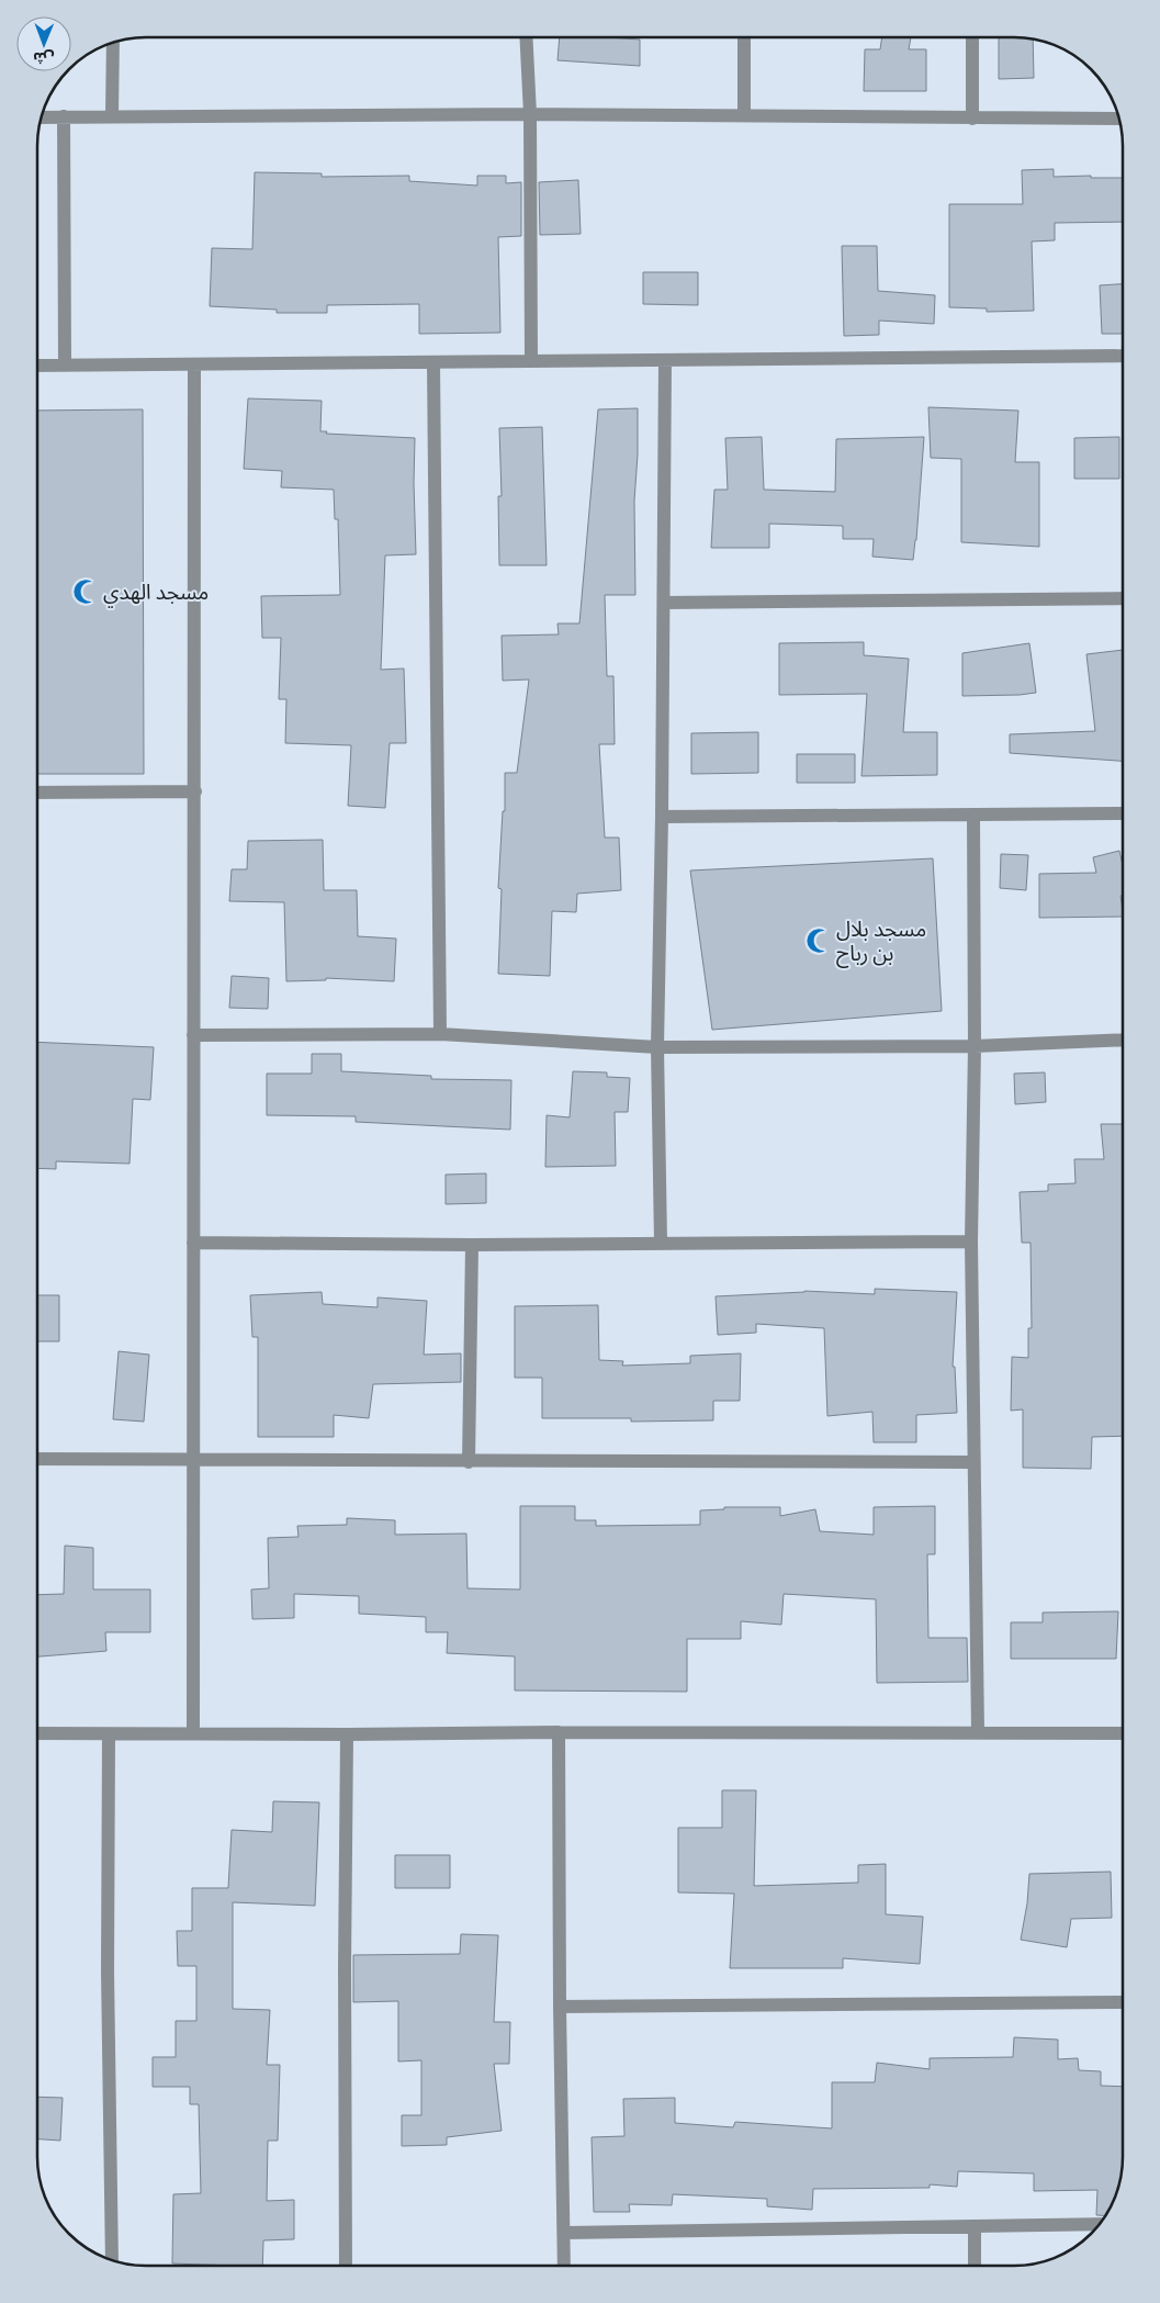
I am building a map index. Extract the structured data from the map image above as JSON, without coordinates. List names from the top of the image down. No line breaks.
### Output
{"places":{"mosque":["مسجد الهدي","مسجد بلال بن رباح"]},"north":"bottom"}
